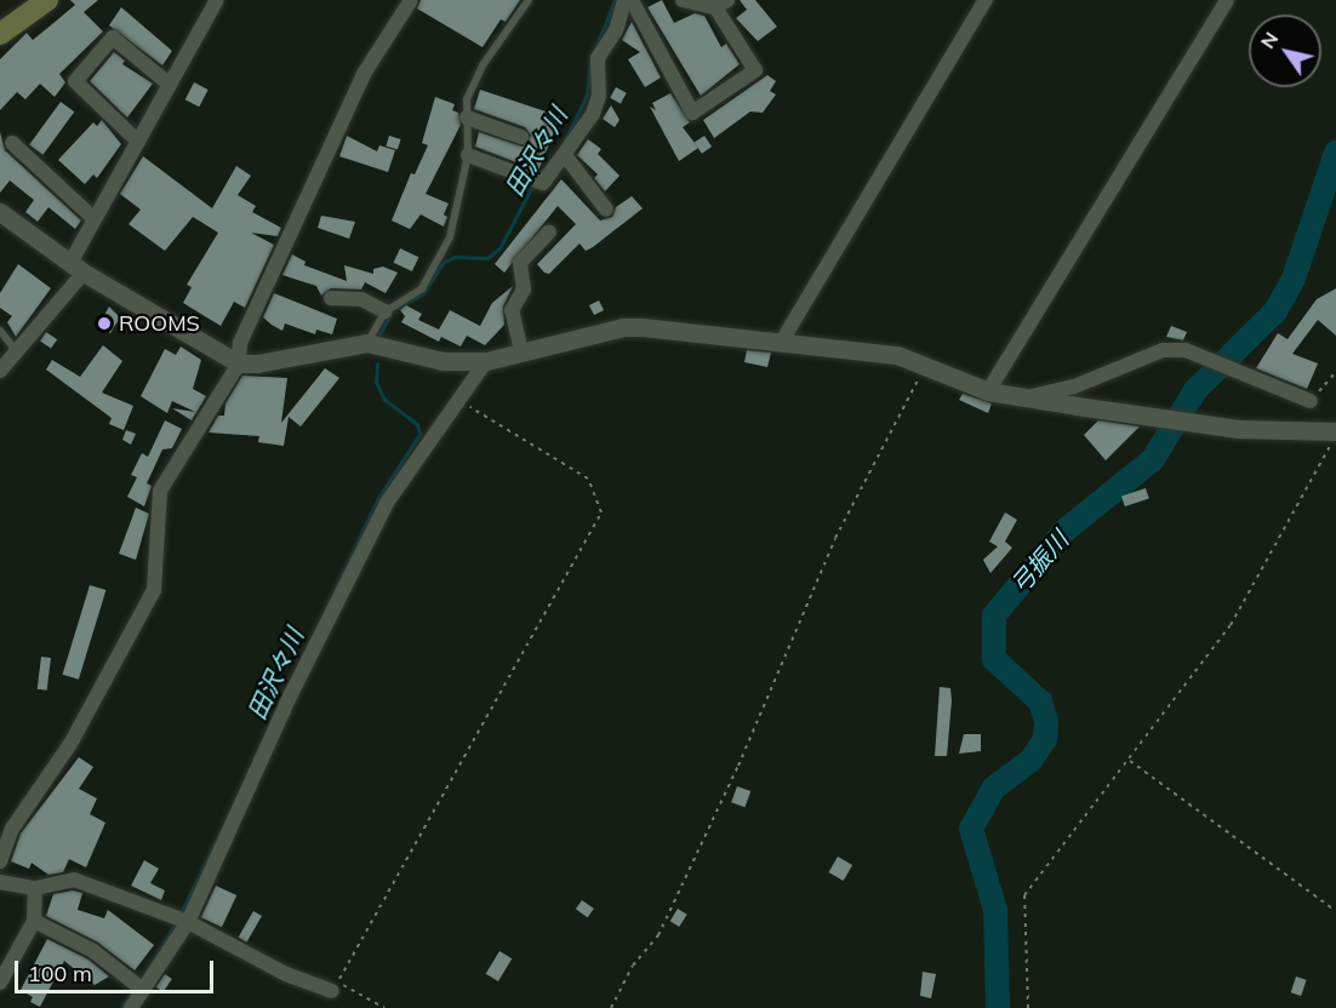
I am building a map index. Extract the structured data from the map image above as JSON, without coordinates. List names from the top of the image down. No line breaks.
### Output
{"water":["田沢々川","弓振川"],"places":["ROOMS"],"scale_bar":"100 m","north":"top left"}
